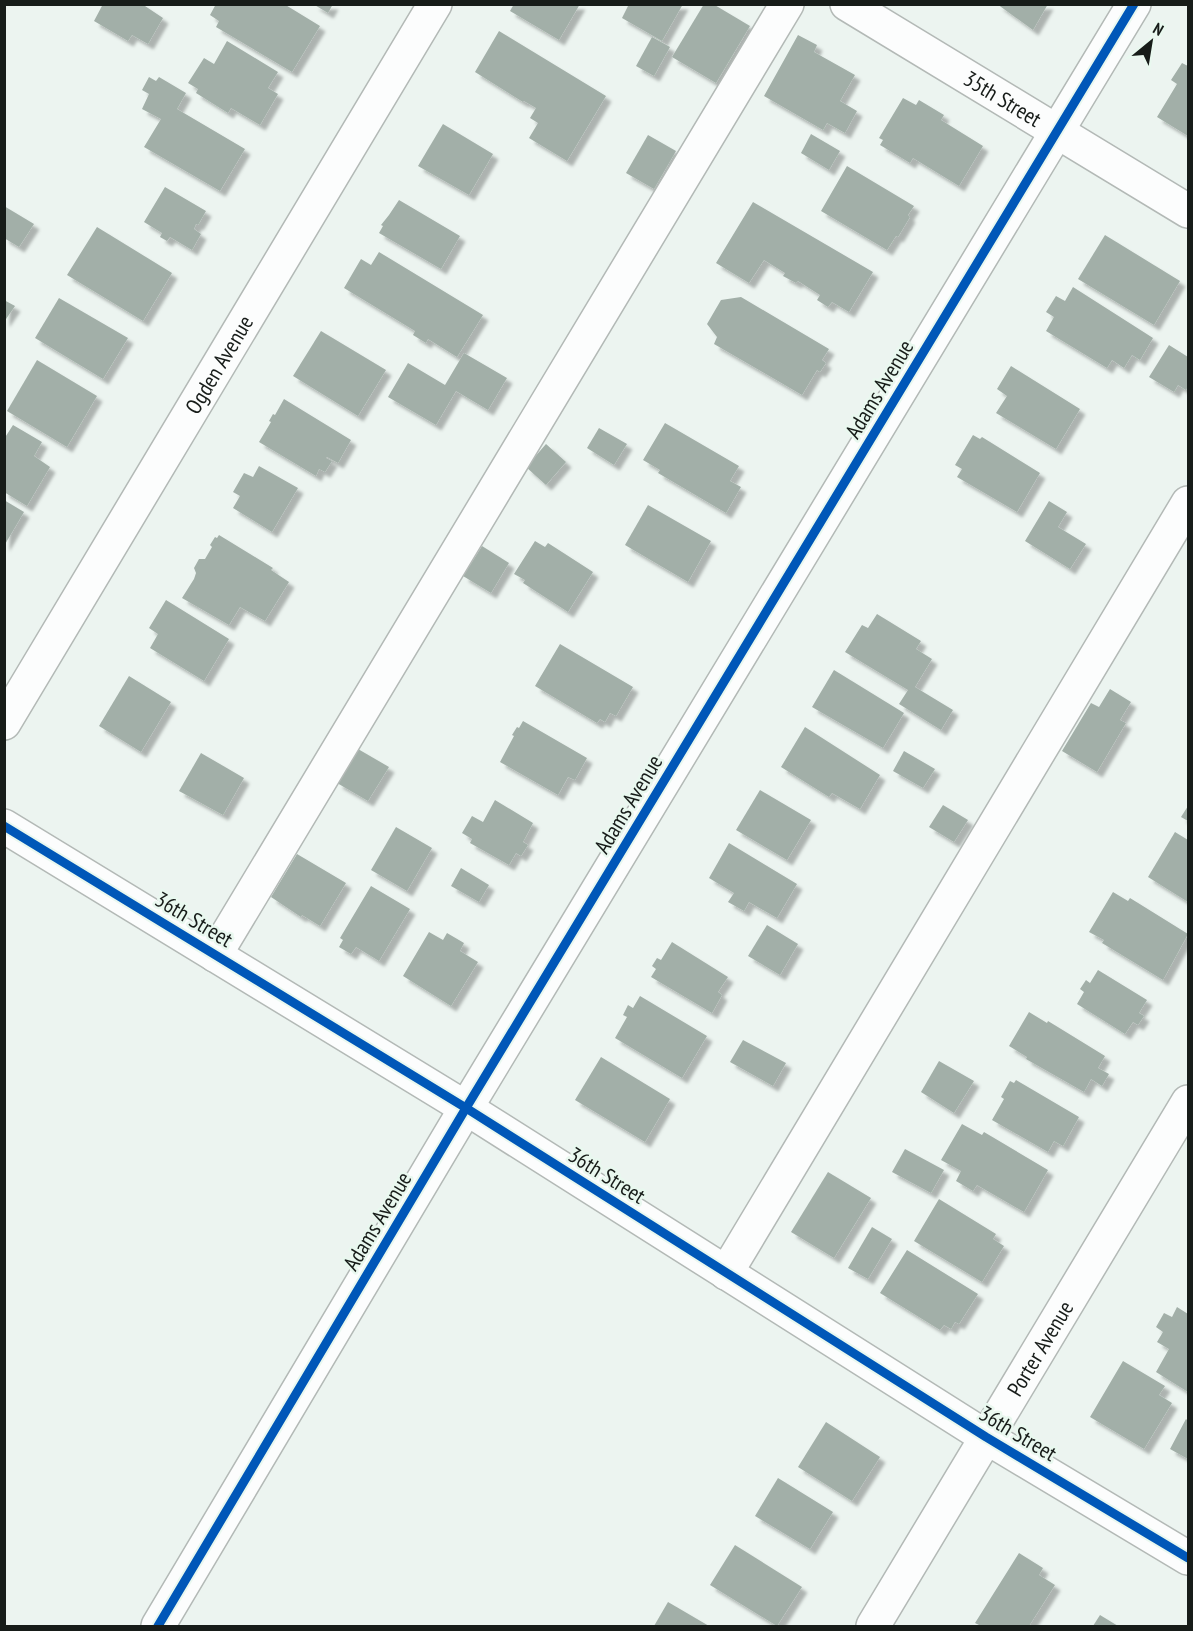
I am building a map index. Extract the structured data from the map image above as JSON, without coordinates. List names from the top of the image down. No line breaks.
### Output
{"streets":{"street":["35th Street","Ogden Avenue","Adams Avenue","36th Street","Porter Avenue"]},"crossings":[["35th Street","Adams Avenue"],["Adams Avenue","36th Street"],["36th Street","Porter Avenue"]],"north":"top right"}
